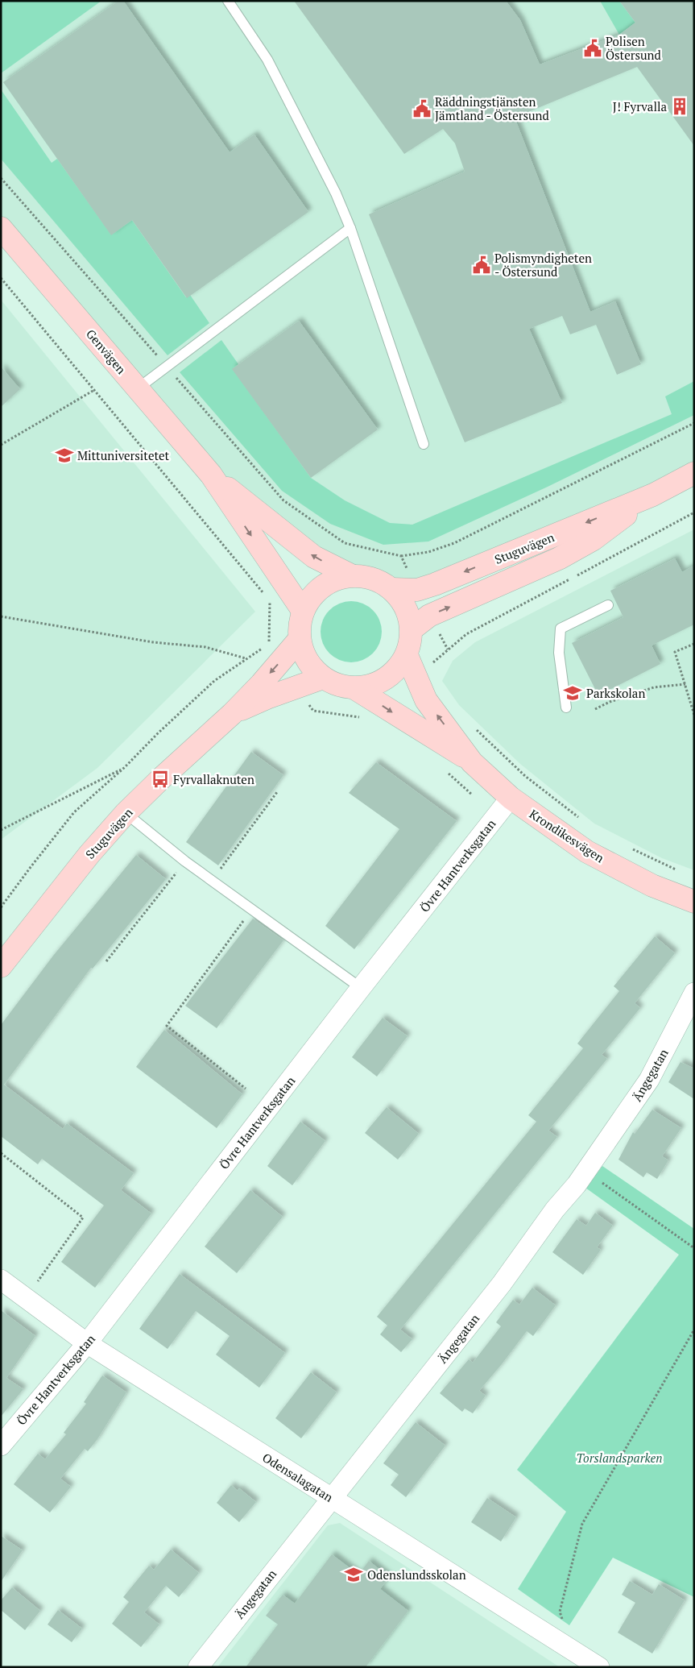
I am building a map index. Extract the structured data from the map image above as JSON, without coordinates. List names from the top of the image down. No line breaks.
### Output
{"streets":{"main road":["Genvägen","Stuguvägen","Krondikesvägen"],"street":["Övre Hantverksgatan","Ängegatan","Odensalagatan"]},"crossings":[["Genvägen","Stuguvägen"],["Genvägen","Krondikesvägen"],["Stuguvägen","Krondikesvägen"],["Krondikesvägen","Övre Hantverksgatan"],["Övre Hantverksgatan","Odensalagatan"],["Ängegatan","Odensalagatan"]],"parks":["Torslandsparken"],"places":{"public building":["Polisen Östersund","Räddningstjänsten Jämtland - Östersund","Polismyndigheten - Östersund"],"building":["J! Fyrvalla"],"school or university":["Mittuniversitetet","Parkskolan","Odenslundsskolan"],"bus stop":["Fyrvallaknuten"]}}
